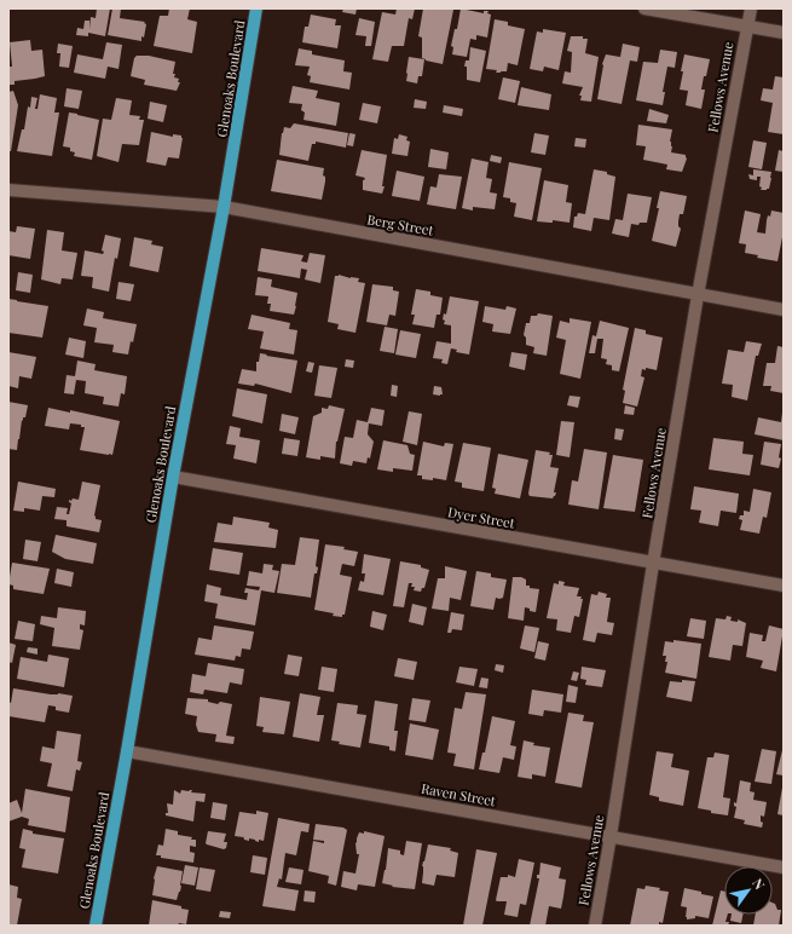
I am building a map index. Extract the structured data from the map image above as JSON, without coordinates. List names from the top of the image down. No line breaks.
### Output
{"streets":{"main road":["Glenoaks Boulevard"],"street":["Fellows Avenue","Berg Street","Dyer Street","Raven Street"]},"crossings":[["Glenoaks Boulevard","Berg Street"],["Glenoaks Boulevard","Dyer Street"],["Glenoaks Boulevard","Raven Street"],["Fellows Avenue","Berg Street"],["Fellows Avenue","Dyer Street"],["Fellows Avenue","Raven Street"]],"north":"top right"}
